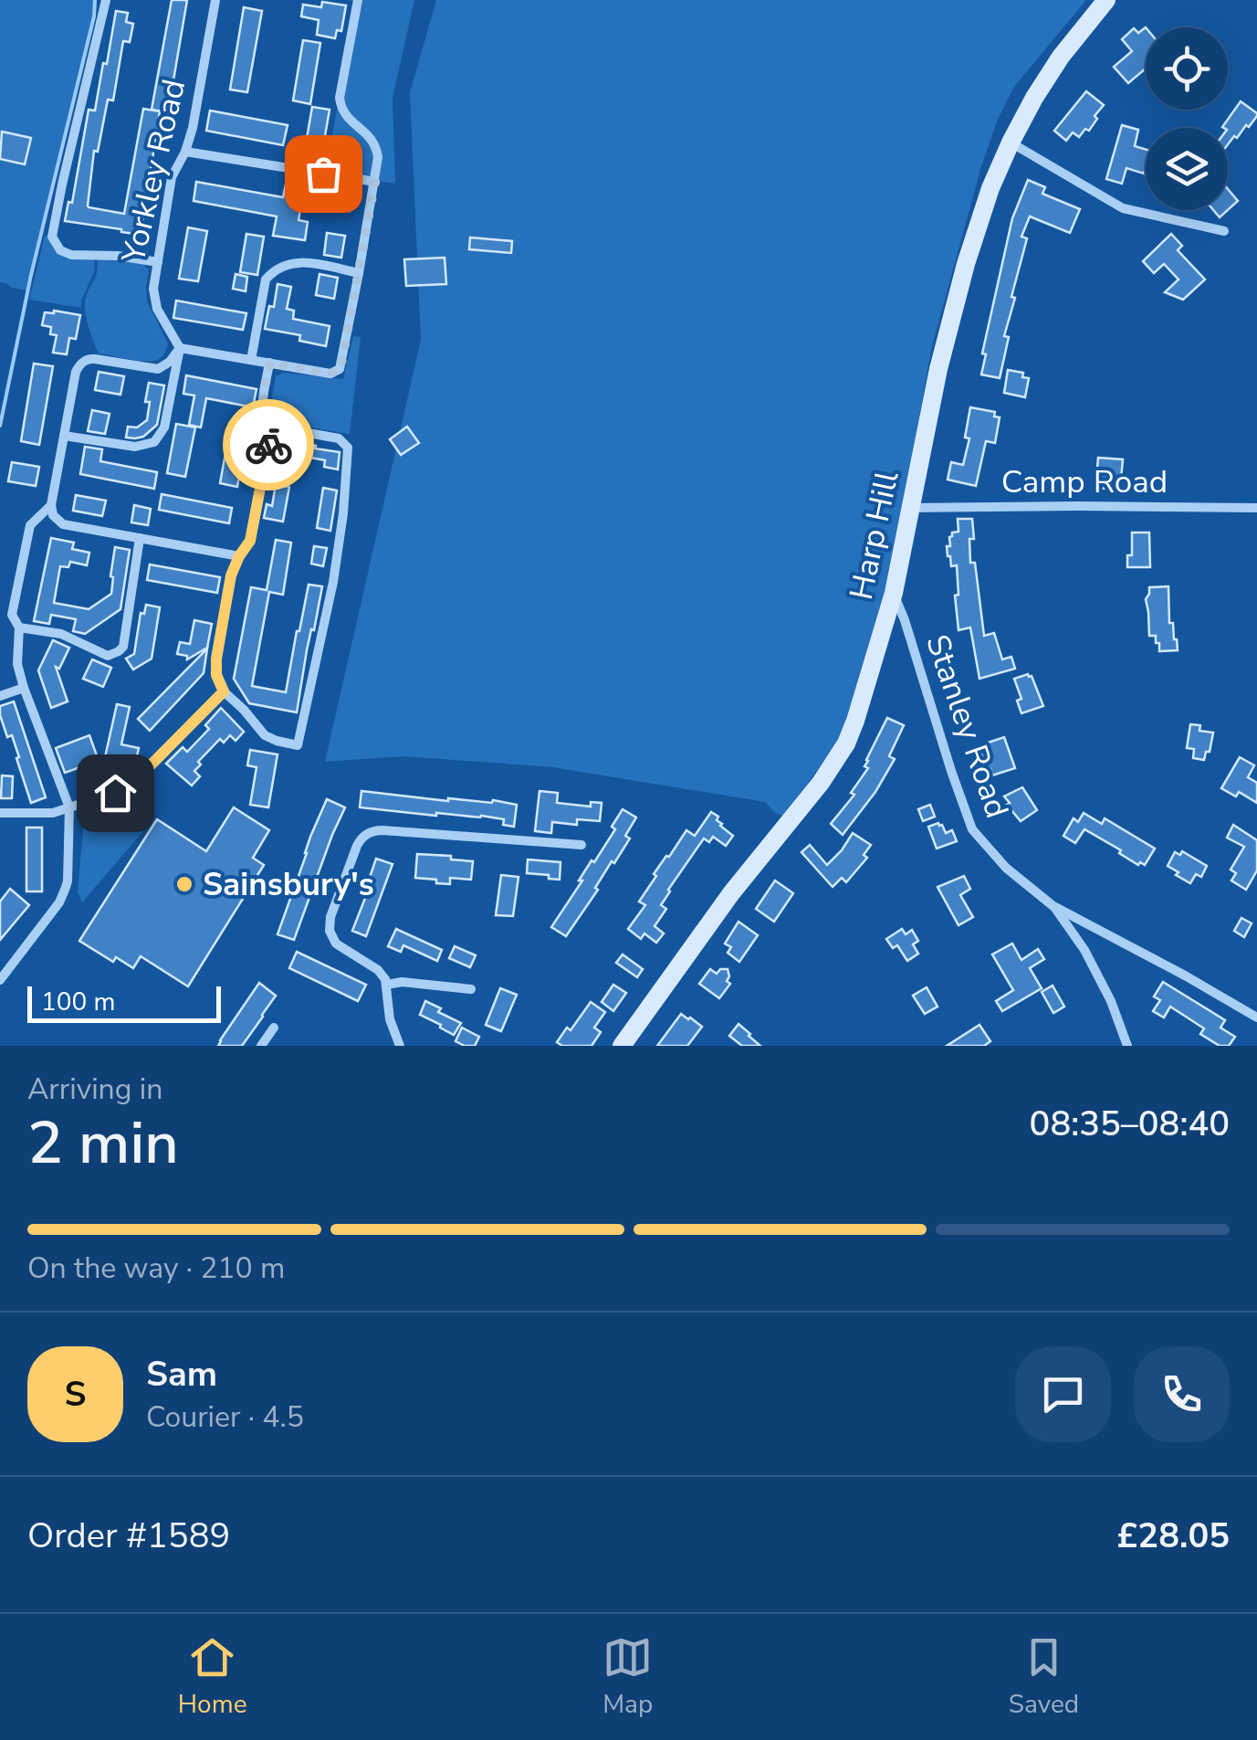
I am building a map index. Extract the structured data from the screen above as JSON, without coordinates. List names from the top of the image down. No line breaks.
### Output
{"streets":{"street":["Yorkley Road","Camp Road","Harp Hill","Stanley Road"]},"crossings":[["Camp Road","Harp Hill"],["Harp Hill","Stanley Road"]],"places":["Sainsbury's"],"scale_bar":"100 m","page":{"scale":"100 m","heading":["2 min","Arriving in","08:35–08:40"],"panel":["Sam","Courier · 4.5","Order #1589","£28.05"],"bar":"On the way · 210 m","round":"S","tabs":["Home","Map","Saved"]}}
